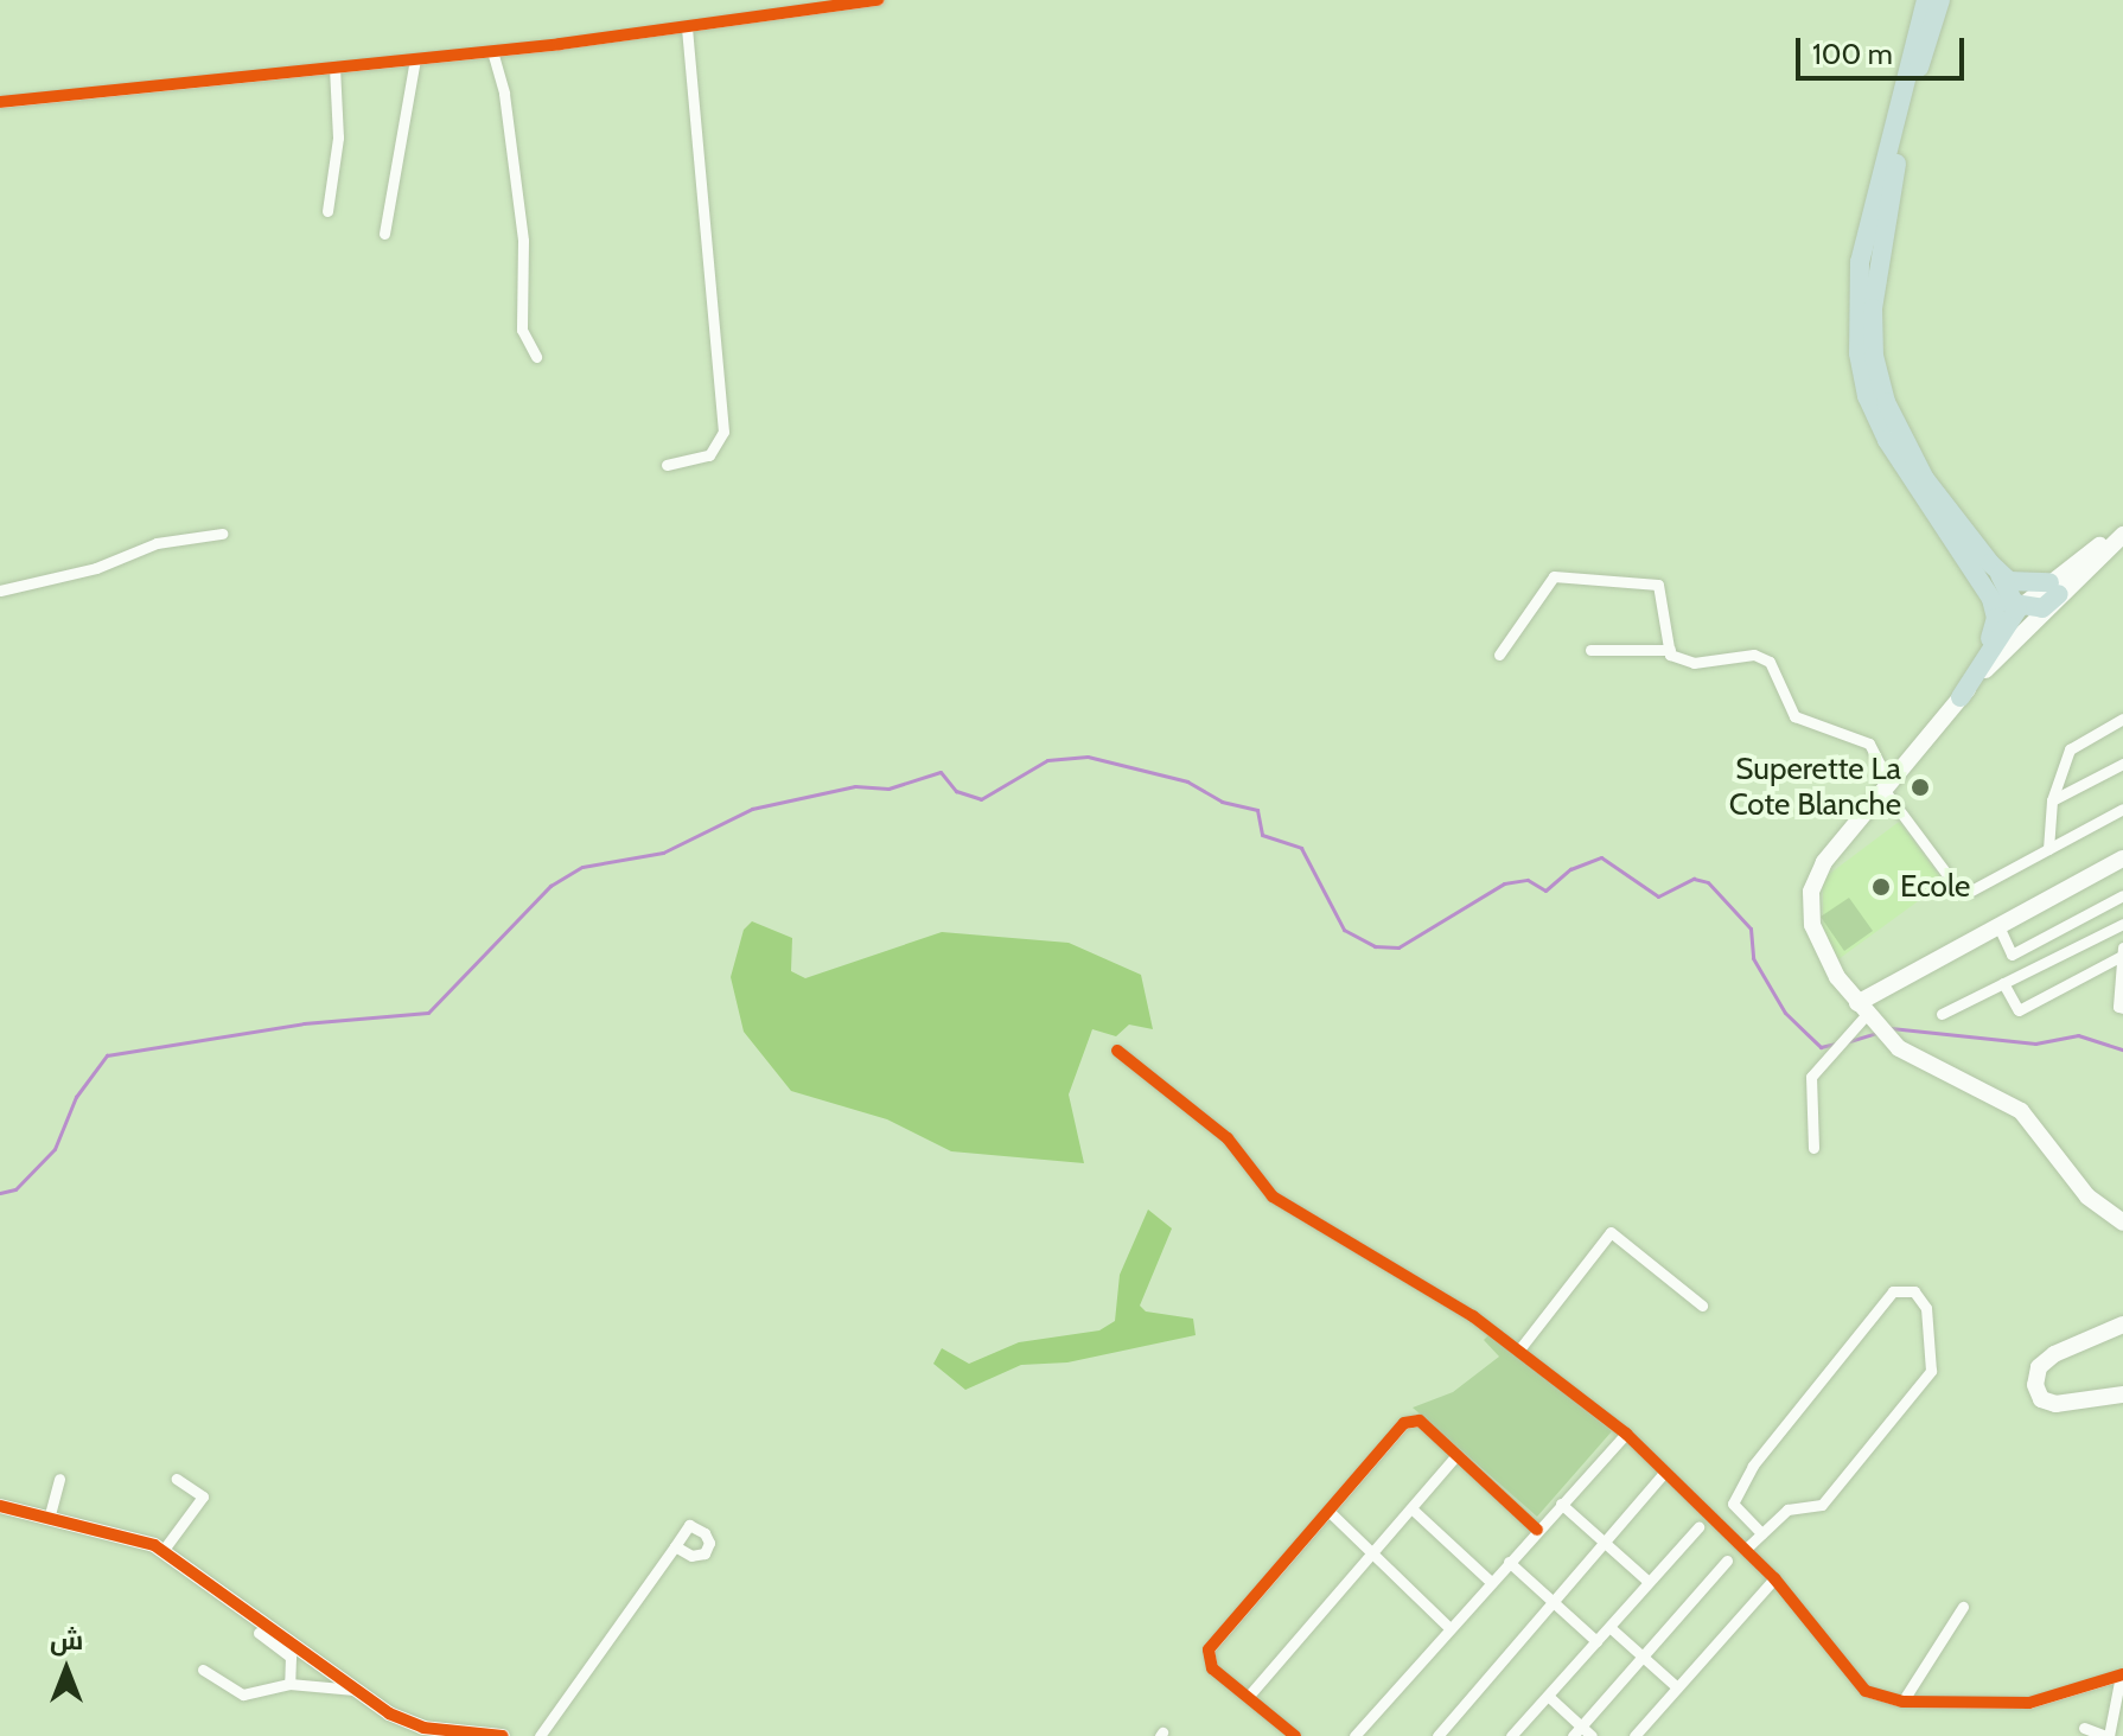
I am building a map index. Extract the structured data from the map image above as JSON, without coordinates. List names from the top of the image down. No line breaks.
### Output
{"places":["Superette La Cote Blanche","Ecole"],"scale_bar":"100 m","north":"top"}
